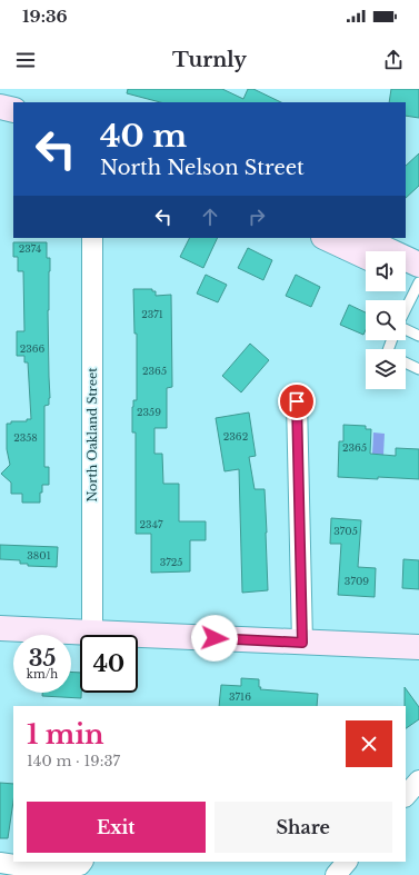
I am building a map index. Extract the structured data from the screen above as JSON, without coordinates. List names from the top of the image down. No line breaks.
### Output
{"streets":{"street":["North Oakland Street"]},"house_numbers":["2374","2371","2366","2365","2359","2362","2358","2365","2347","3705","3801","3725","3709","3716"],"page":{"status":"19:36","header":"Turnly","turn":["40 m","North Nelson Street"],"speed":"35 km/h","limit":"40","heading":["1 min","140 m · 19:37"],"buttons":["Exit","Share"]}}
